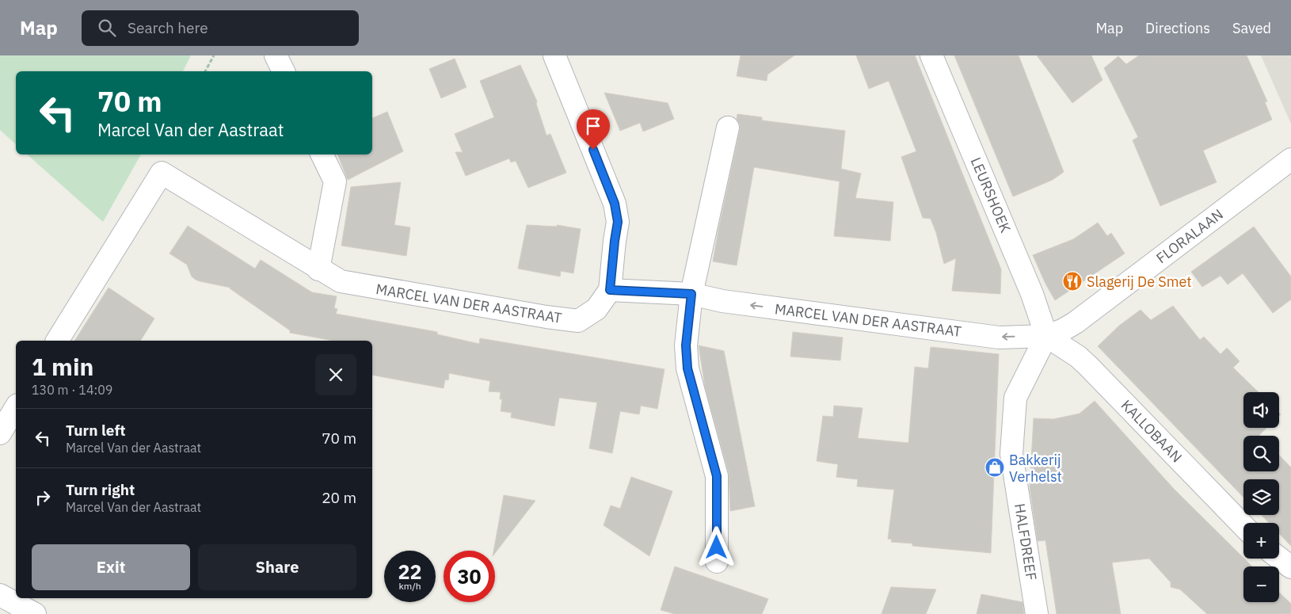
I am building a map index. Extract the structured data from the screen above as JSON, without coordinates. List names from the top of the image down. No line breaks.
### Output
{"streets":{"street":["LEURSHOEK","FLORALAAN","MARCEL VAN DER AASTRAAT","KALLOBAAN","HALFDREEF"]},"crossings":[["LEURSHOEK","FLORALAAN"],["LEURSHOEK","MARCEL VAN DER AASTRAAT"],["LEURSHOEK","KALLOBAAN"],["LEURSHOEK","HALFDREEF"],["FLORALAAN","MARCEL VAN DER AASTRAAT"],["FLORALAAN","KALLOBAAN"],["FLORALAAN","HALFDREEF"],["MARCEL VAN DER AASTRAAT","KALLOBAAN"],["MARCEL VAN DER AASTRAAT","HALFDREEF"],["KALLOBAAN","HALFDREEF"]],"places":{"restaurant":["Slagerij De Smet"],"shop":["Bakkerij Verhelst"]},"page":{"header":"Map","search":"Search here","nav":["Map","Directions","Saved"],"turn":["70 m","Marcel Van der Aastraat"],"heading":["1 min","130 m · 14:09"],"map_buttons":["+","−"],"list":[{"name":"Turn left","note":"Marcel Van der Aastraat","value":"70 m"},{"name":"Turn right","note":"Marcel Van der Aastraat","value":"20 m"}],"buttons":["Exit","Share"],"speed":"22 km/h","limit":"30"}}
